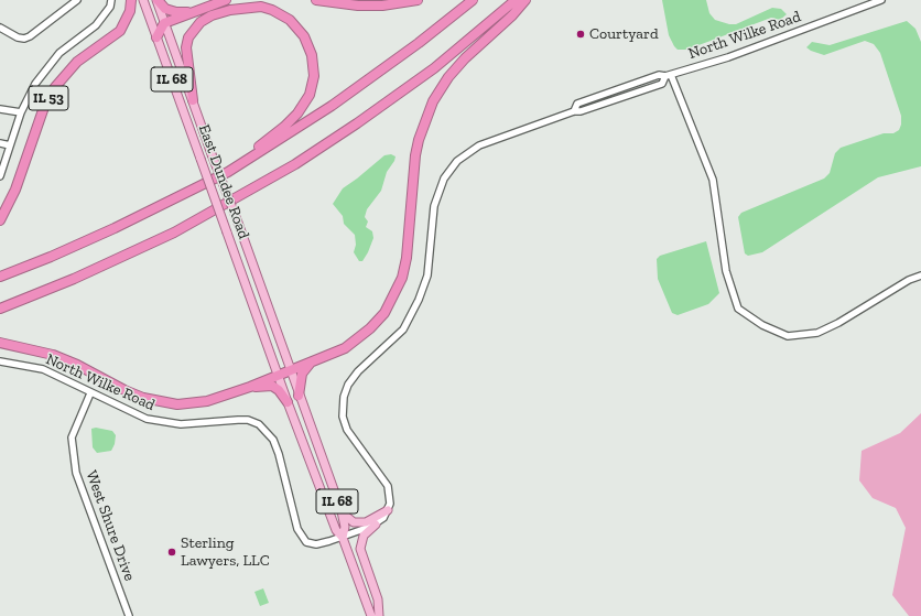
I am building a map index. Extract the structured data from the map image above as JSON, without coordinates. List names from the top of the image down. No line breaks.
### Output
{"streets":{"highway":["IL 53"],"main road":["IL 68","East Dundee Road"],"street":["North Wilke Road","West Shure Drive"]},"crossings":[["North Wilke Road","IL 68"],["North Wilke Road","West Shure Drive"],["IL 68","East Dundee Road"]],"places":["Courtyard","Sterling Lawyers, LLC"]}
